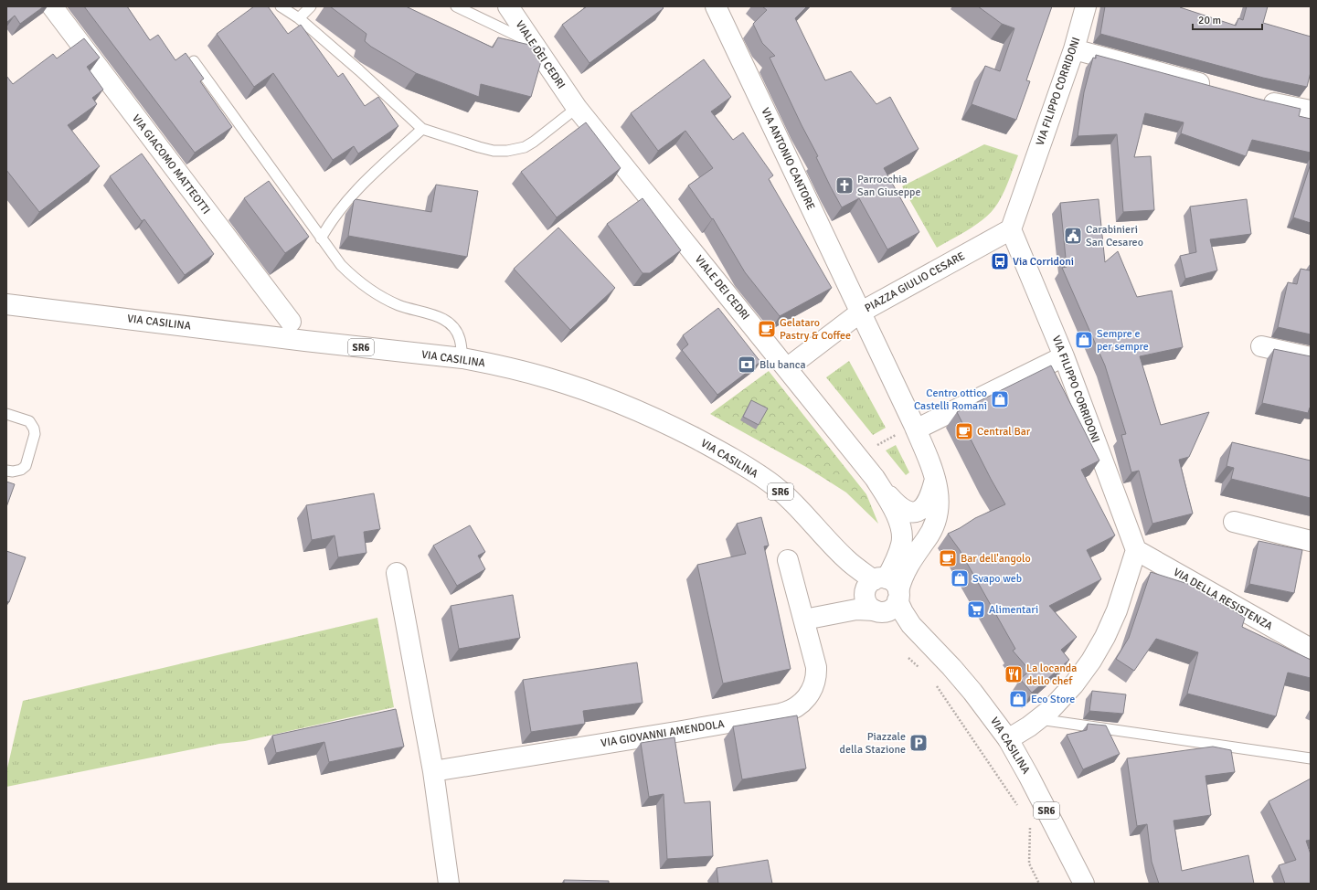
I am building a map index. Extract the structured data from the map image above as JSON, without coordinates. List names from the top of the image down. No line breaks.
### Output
{"streets":{"street":["VIALE DEI CEDRI","VIA FILIPPO CORRIDONI","VIA ANTONIO CANTORE","VIA GIACOMO MATTEOTTI","PIAZZA GIULIO CESARE","VIA CASILINA","SR6","VIA DELLA RESISTENZA","VIA GIOVANNI AMENDOLA"]},"crossings":[["VIALE DEI CEDRI","PIAZZA GIULIO CESARE"],["VIALE DEI CEDRI","VIA CASILINA"],["VIA FILIPPO CORRIDONI","PIAZZA GIULIO CESARE"],["VIA FILIPPO CORRIDONI","VIA DELLA RESISTENZA"],["VIA ANTONIO CANTORE","PIAZZA GIULIO CESARE"]],"places":{"church":["Parrocchia San Giuseppe"],"public building":["Carabinieri San Cesareo"],"bus stop":["Via Corridoni"],"cafe":["Gelataro Pastry & Coffee","Central Bar","Bar dell'angolo"],"shop":["Sempre e per sempre","Centro ottico Castelli Romani","Svapo web","Eco Store"],"bank":["Blu banca"],"supermarket":["Alimentari"],"restaurant":["La locanda dello chef"],"parking":["Piazzale della Stazione"]},"scale_bar":"20 m"}
